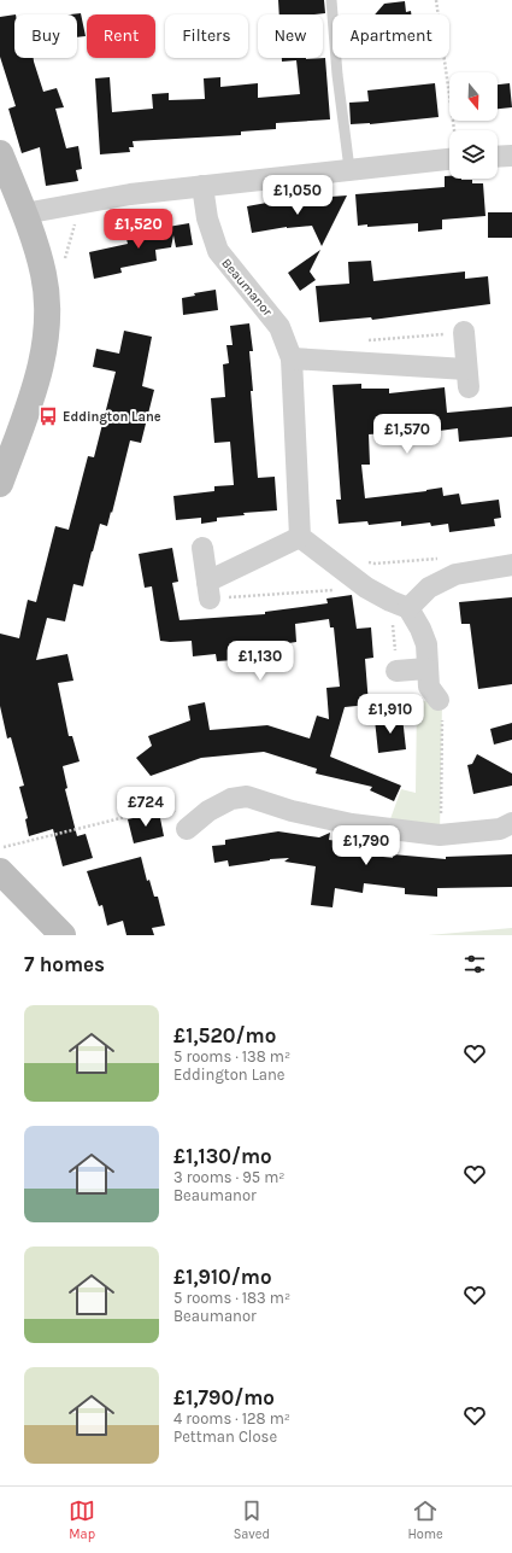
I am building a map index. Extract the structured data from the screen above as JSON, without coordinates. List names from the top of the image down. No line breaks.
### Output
{"streets":{"street":["Beaumanor"]},"places":{"bus stop":["Eddington Lane"]},"north":"bottom","page":{"chip":["Buy","Rent","Filters","New","Apartment"],"price":["£1,050","£1,520","£1,570","£1,130","£1,910","£724","£1,790"],"heading":"7 homes","list":[{"name":"£1,520/mo","note":"5 rooms · 138 m² · Eddington Lane"},{"name":"£1,130/mo","note":"3 rooms · 95 m² · Beaumanor"},{"name":"£1,910/mo","note":"5 rooms · 183 m² · Beaumanor"},{"name":"£1,790/mo","note":"4 rooms · 128 m² · Pettman Close"}],"tabs":["Map","Saved","Home"]}}
